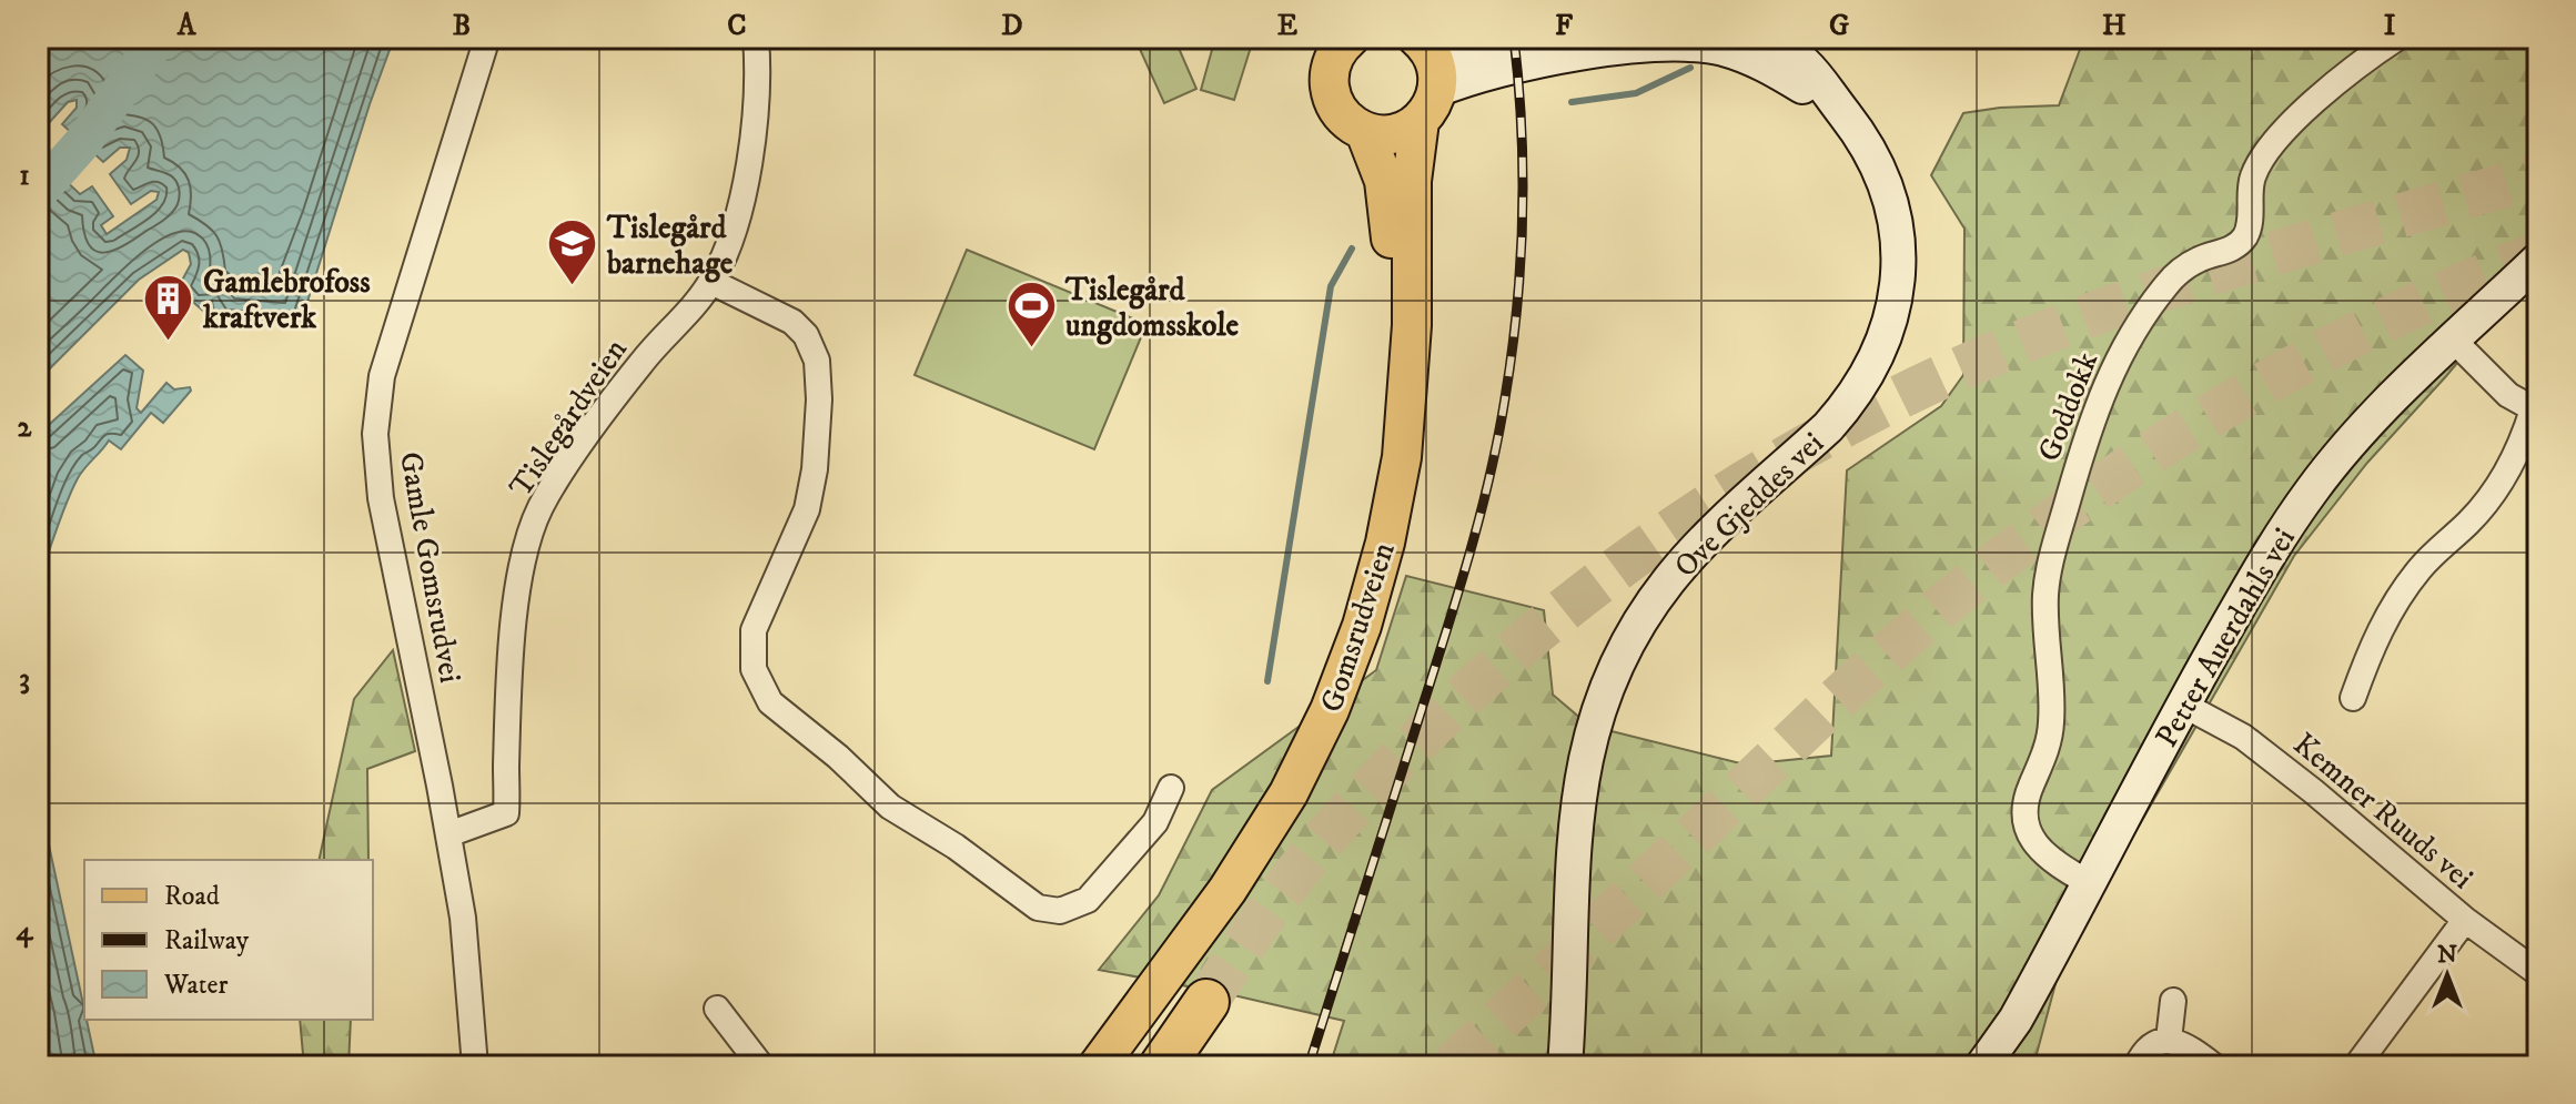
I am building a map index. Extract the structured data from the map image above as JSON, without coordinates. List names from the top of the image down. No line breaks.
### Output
{"streets":{"main road":["Gomsrudveien"],"street":["Goddokk","Tislegårdveien","Ove Gjeddes vei","Gamle Gomsrudvei","Petter Auerdahls vei","Kemner Ruuds vei"]},"crossings":[["Goddokk","Petter Auerdahls vei"],["Tislegårdveien","Gamle Gomsrudvei"],["Ove Gjeddes vei","Gomsrudveien"],["Petter Auerdahls vei","Kemner Ruuds vei"]],"places":{"school or university":["Tislegård barnehage"],"building":["Gamlebrofoss kraftverk"],"sports":["Tislegård ungdomsskole"]},"legend":["Road","Railway","Water"],"north":"top","grid":{"columns":["A","B","C","D","E","F","G","H","I"],"rows":["1","2","3","4"]}}
